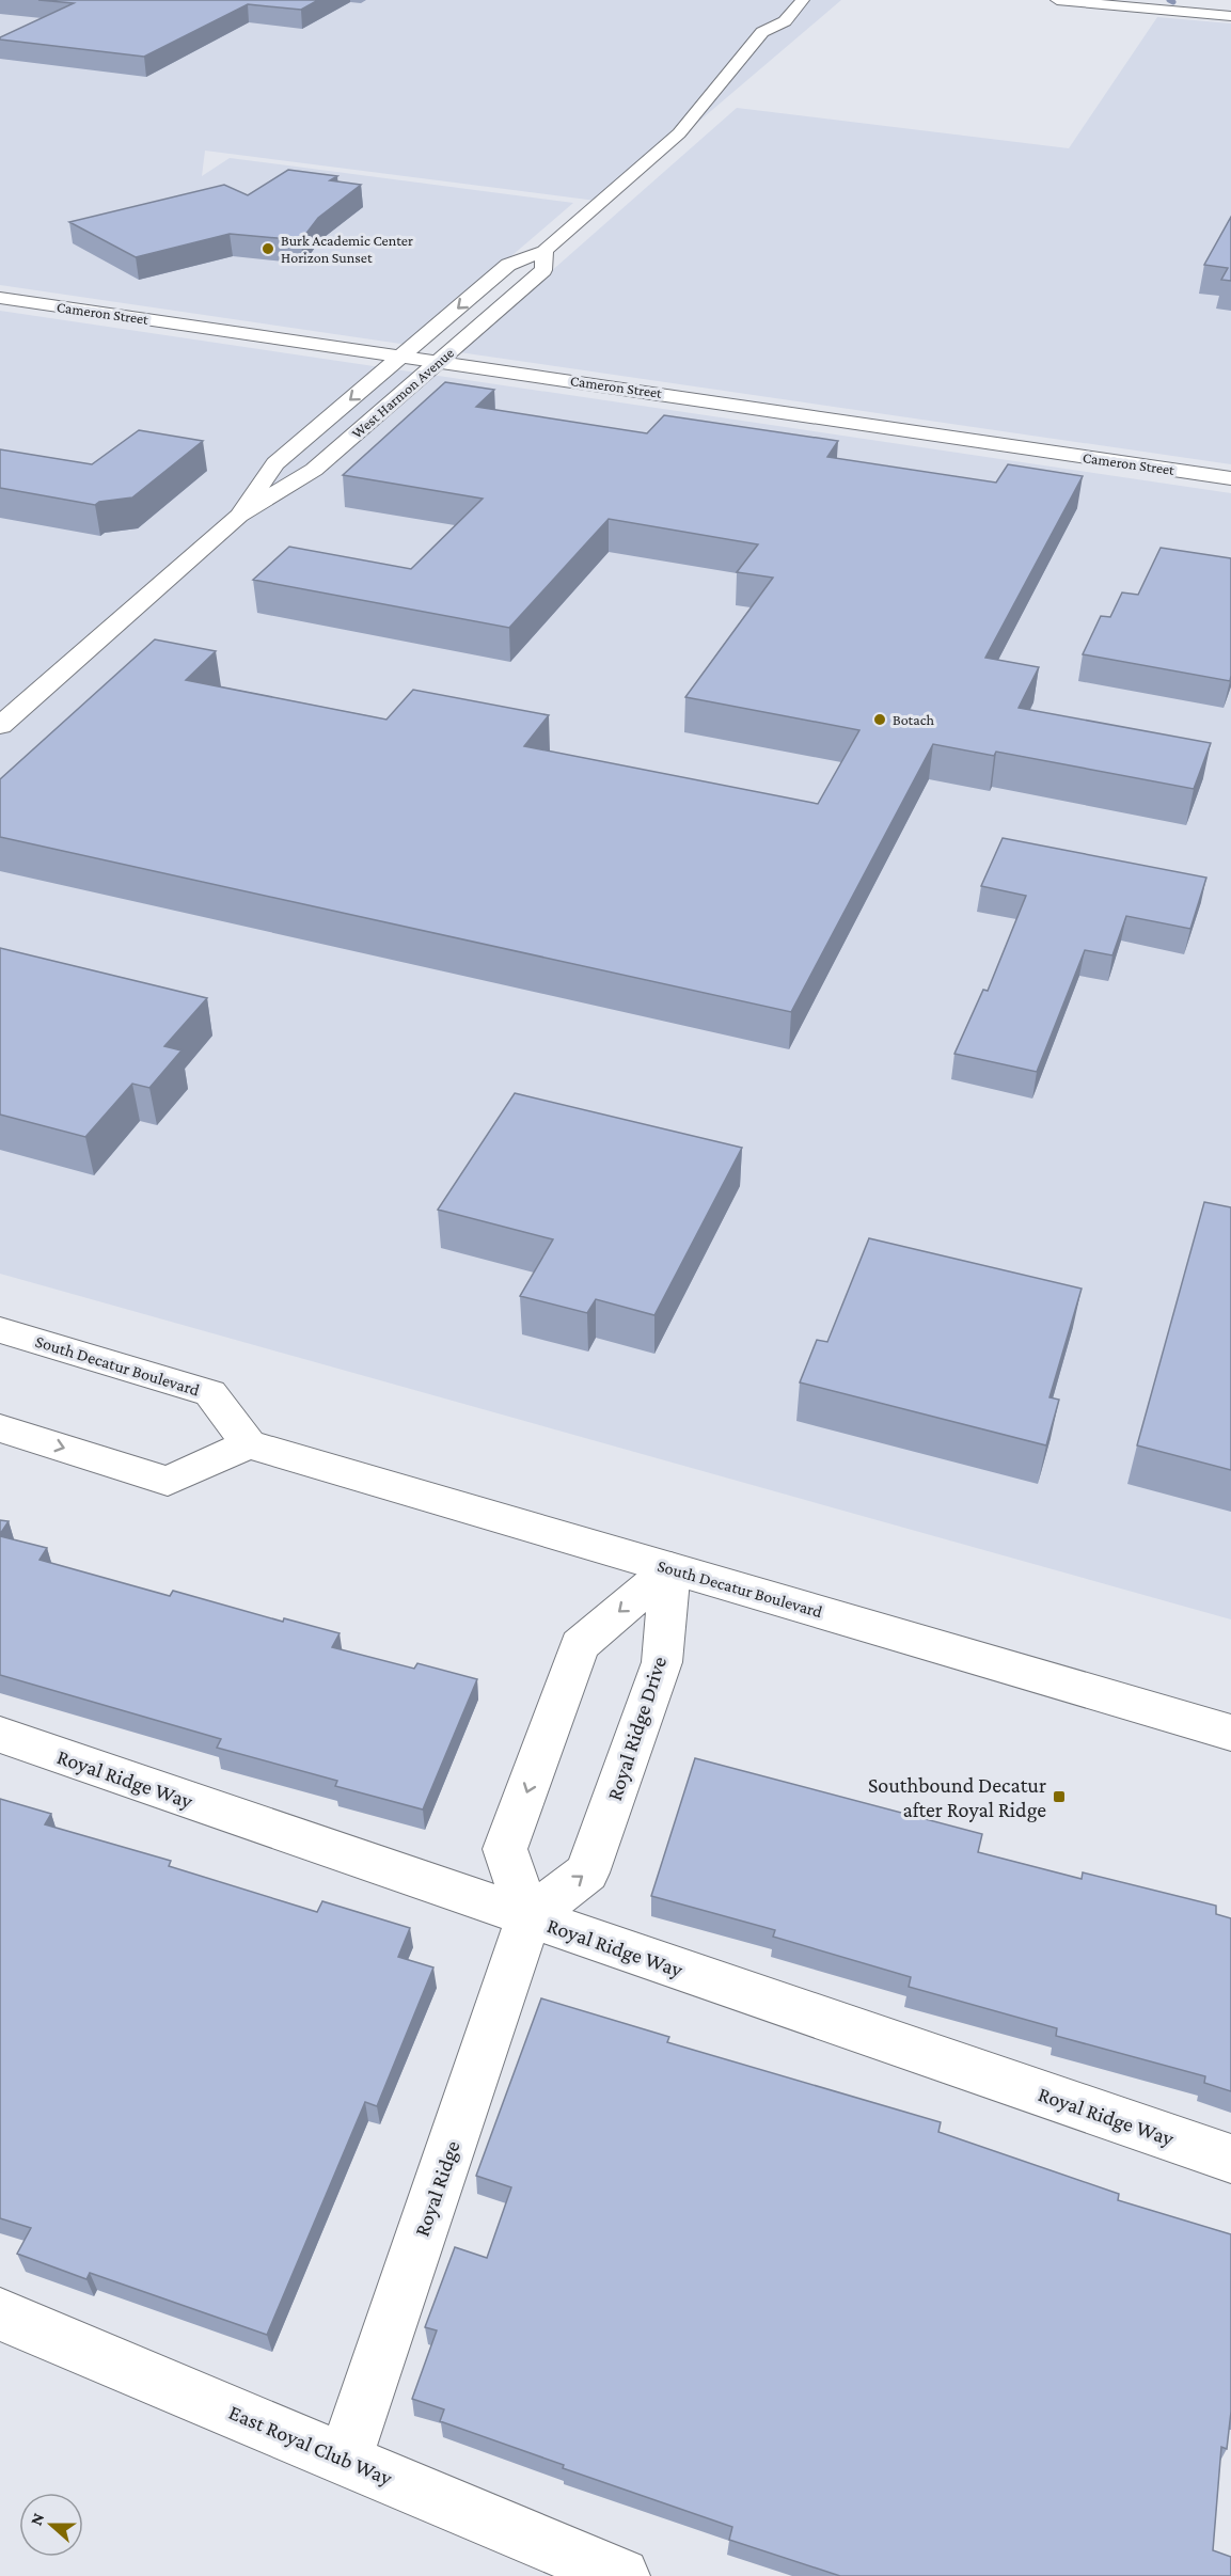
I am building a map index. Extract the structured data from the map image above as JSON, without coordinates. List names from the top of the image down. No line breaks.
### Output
{"streets":{"main road":["Cameron Street","West Harmon Avenue","South Decatur Boulevard","Royal Ridge Drive","Royal Ridge Way","Royal Ridge","East Royal Club Way"]},"crossings":[["Cameron Street","West Harmon Avenue"],["South Decatur Boulevard","Royal Ridge Drive"],["Royal Ridge Drive","Royal Ridge Way"],["Royal Ridge Drive","Royal Ridge"],["Royal Ridge Way","Royal Ridge"],["Royal Ridge","East Royal Club Way"]],"places":{"other":["Burk Academic Center Horizon Sunset","Botach"],"transit":["Southbound Decatur after Royal Ridge"]},"north":"left"}
